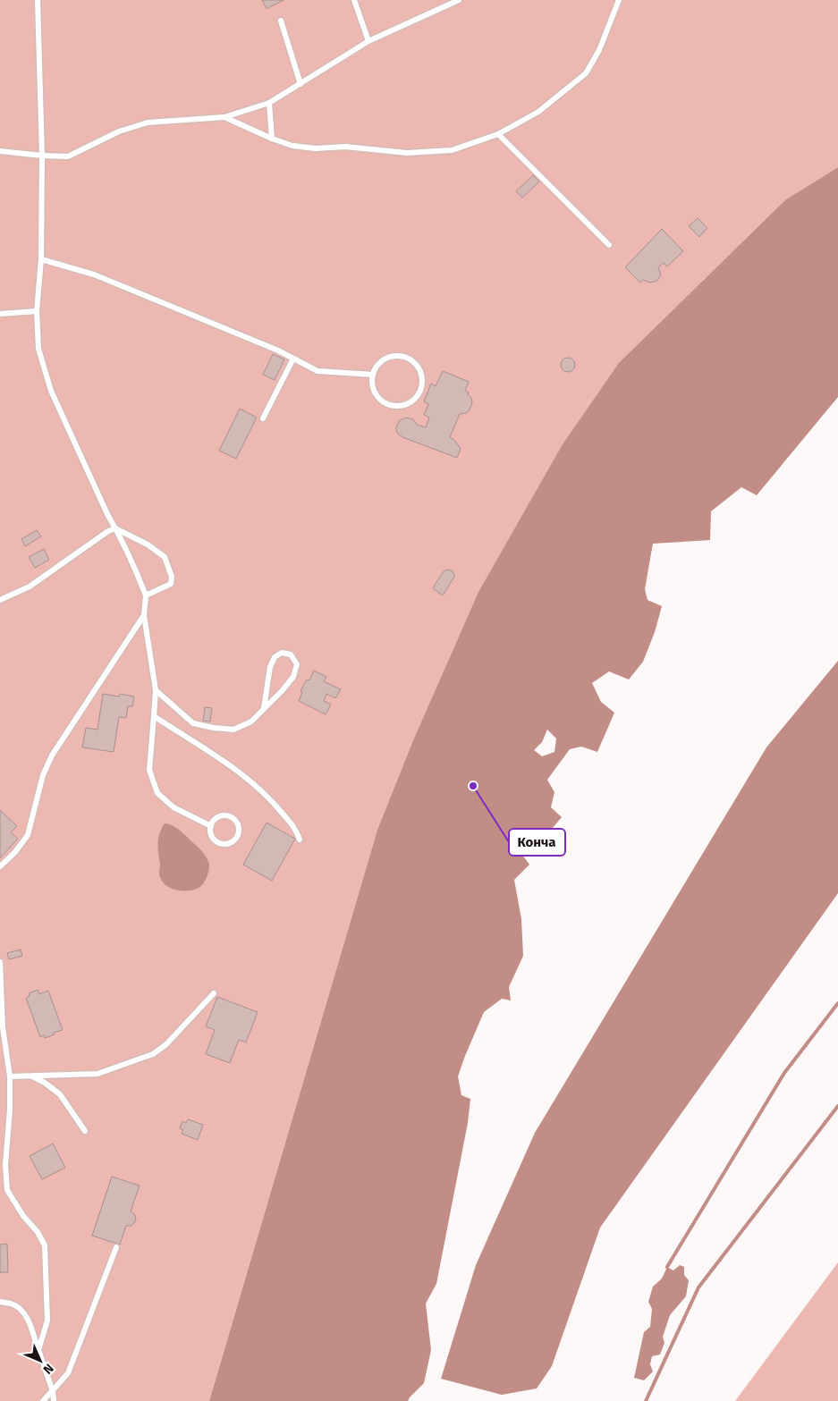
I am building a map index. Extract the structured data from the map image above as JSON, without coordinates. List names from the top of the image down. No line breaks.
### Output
{"places":["Конча"],"north":"bottom right"}
